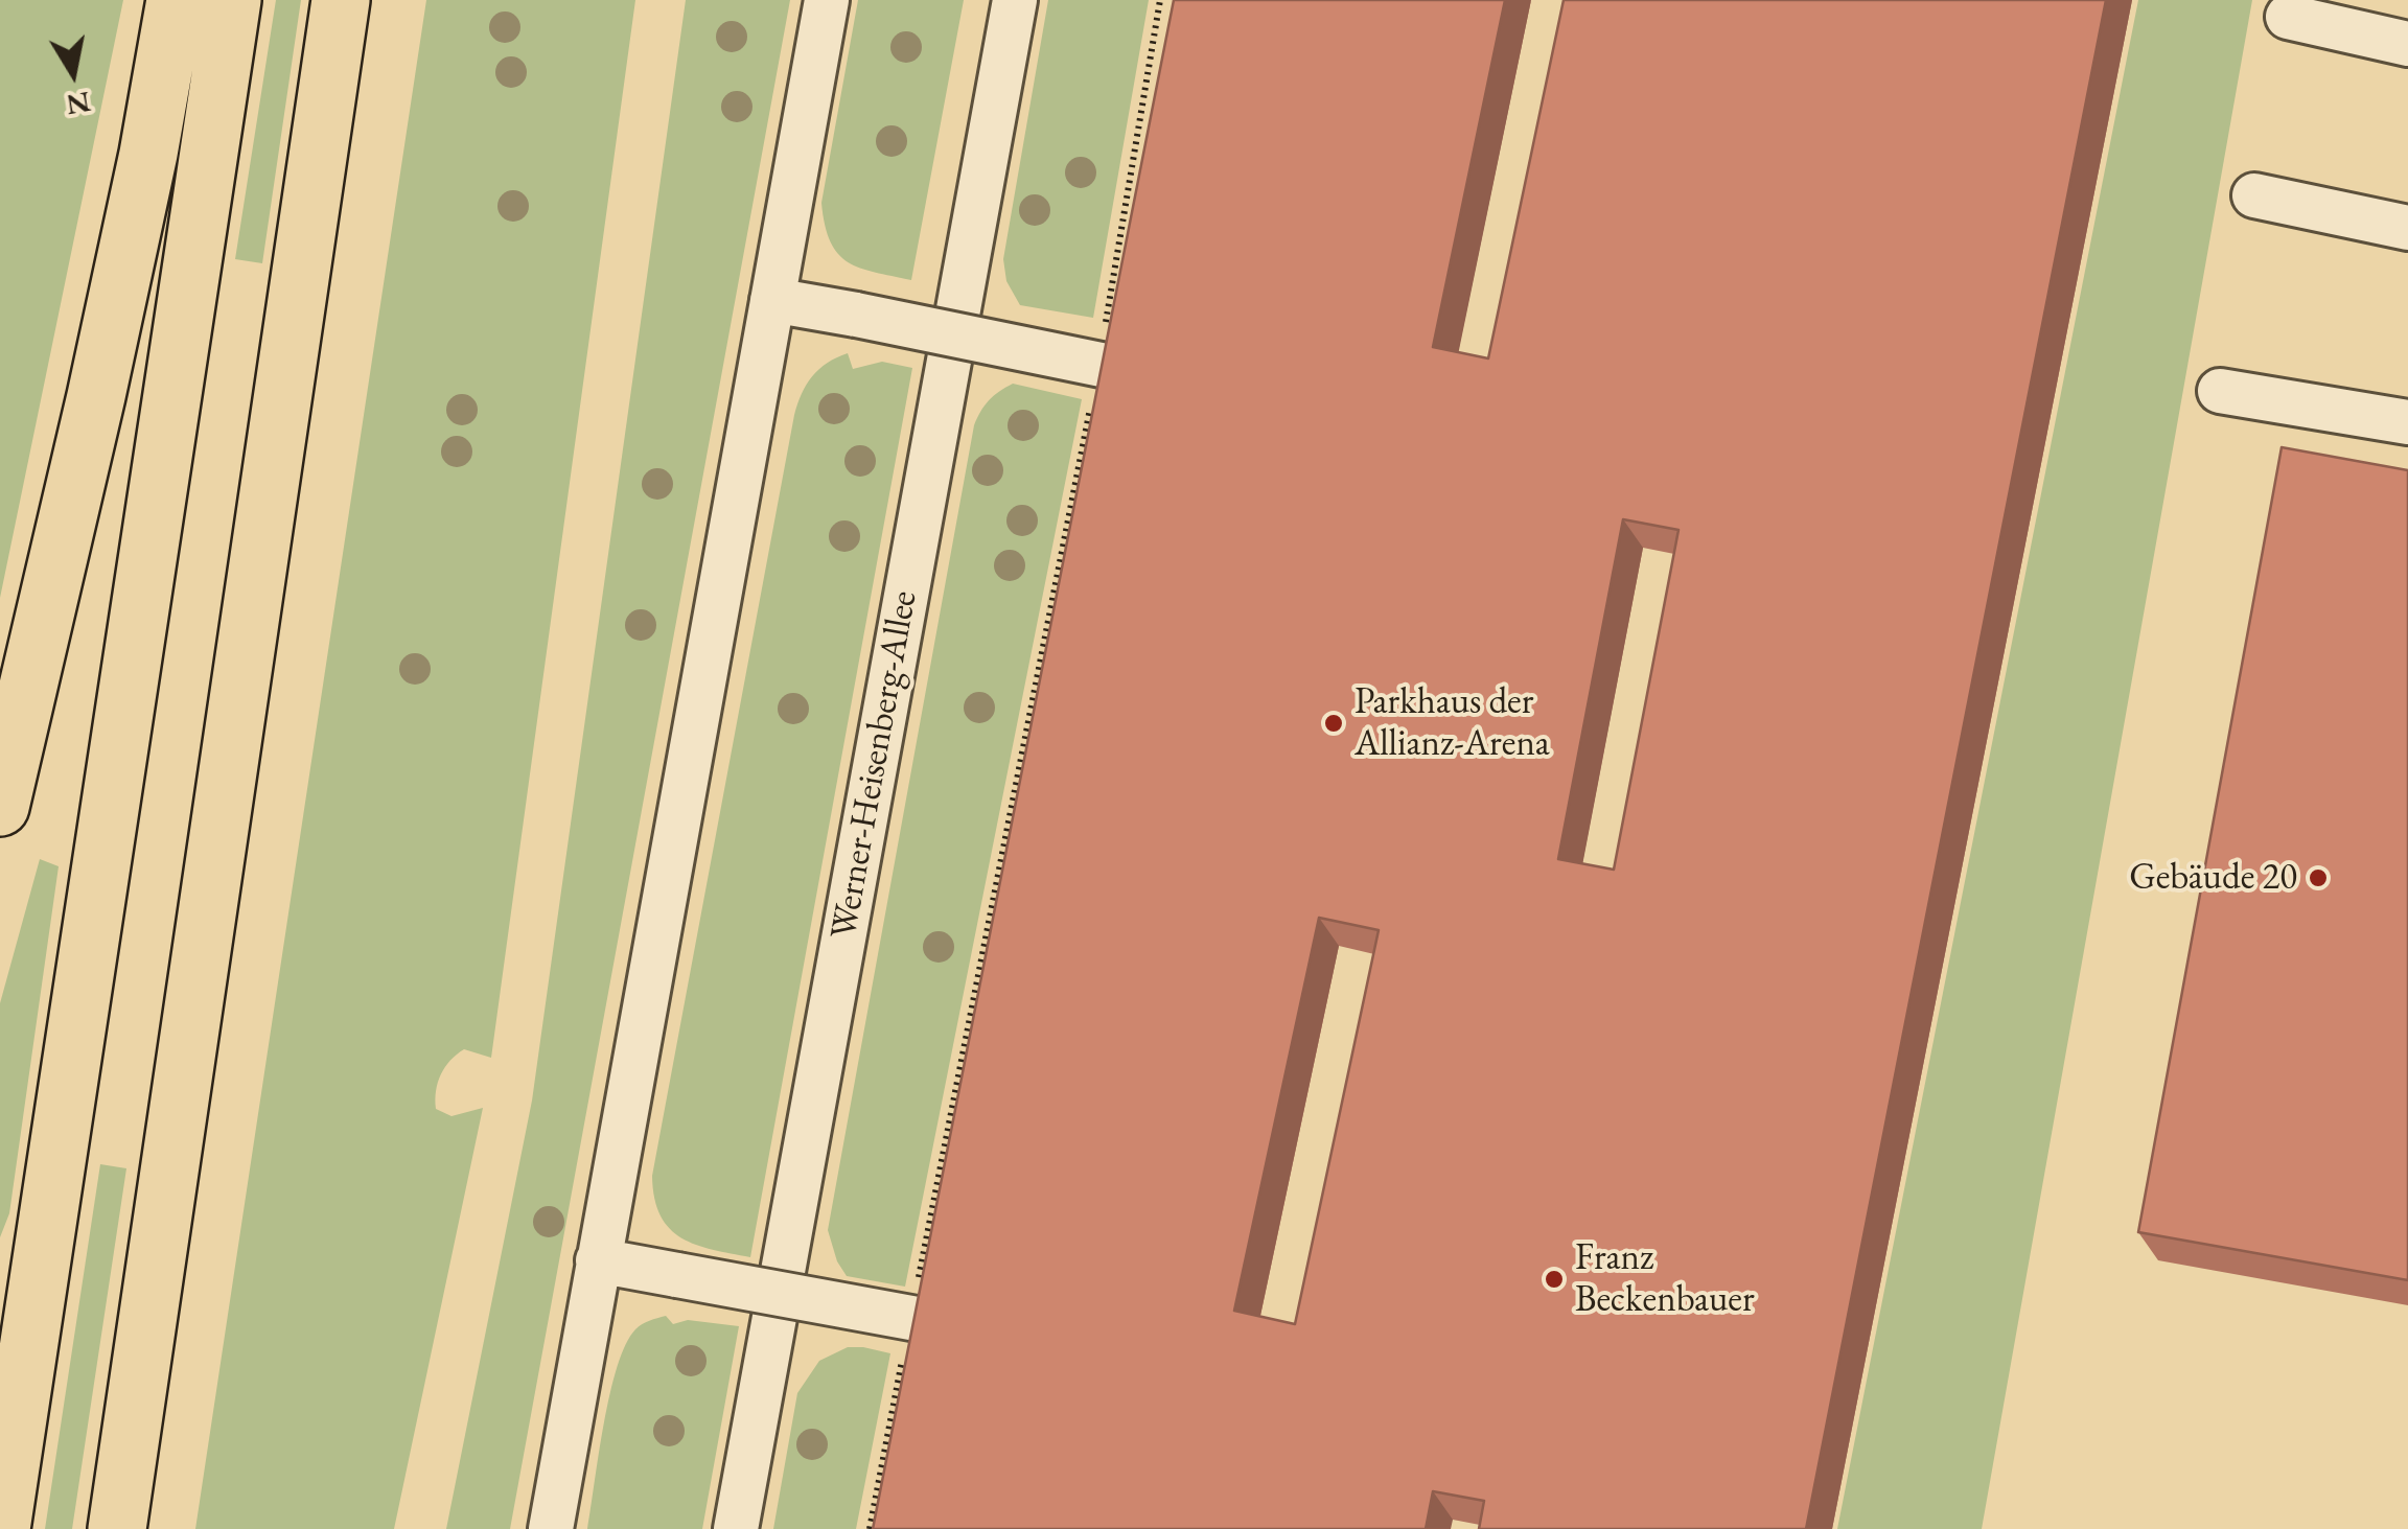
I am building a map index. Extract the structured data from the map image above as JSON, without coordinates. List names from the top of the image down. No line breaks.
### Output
{"streets":{"street":["Werner-Heisenberg-Allee"]},"places":["Parkhaus der Allianz-Arena","Gebäude 20","Franz Beckenbauer"],"north":"bottom"}
